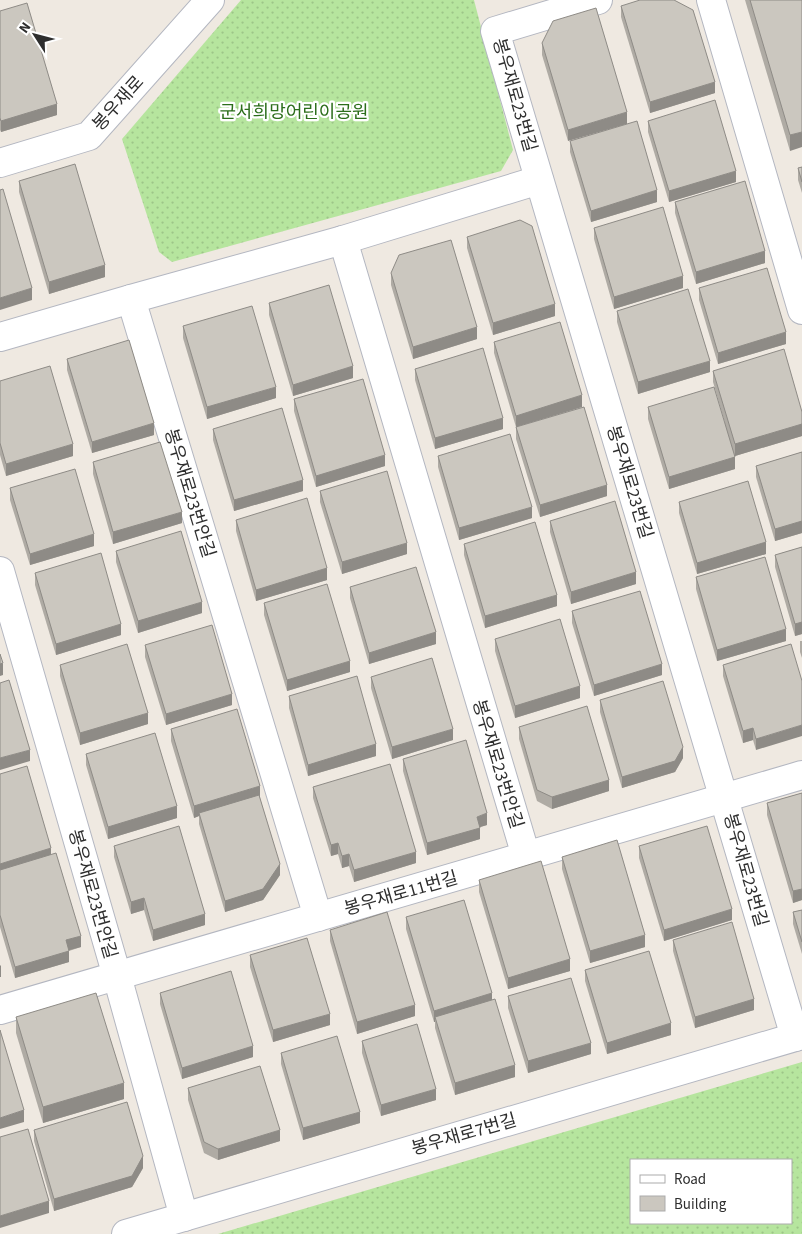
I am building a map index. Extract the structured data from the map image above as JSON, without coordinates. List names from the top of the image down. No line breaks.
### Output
{"streets":{"street":["봉우재로23번길","봉우재로","봉우재로23번안길","봉우재로11번길","봉우재로7번길"]},"crossings":[["봉우재로23번길","봉우재로11번길"],["봉우재로23번길","봉우재로7번길"],["봉우재로23번안길","봉우재로11번길"],["봉우재로23번안길","봉우재로7번길"]],"parks":["군서희망어린이공원"],"legend":["Road","Building"],"north":"top left"}
